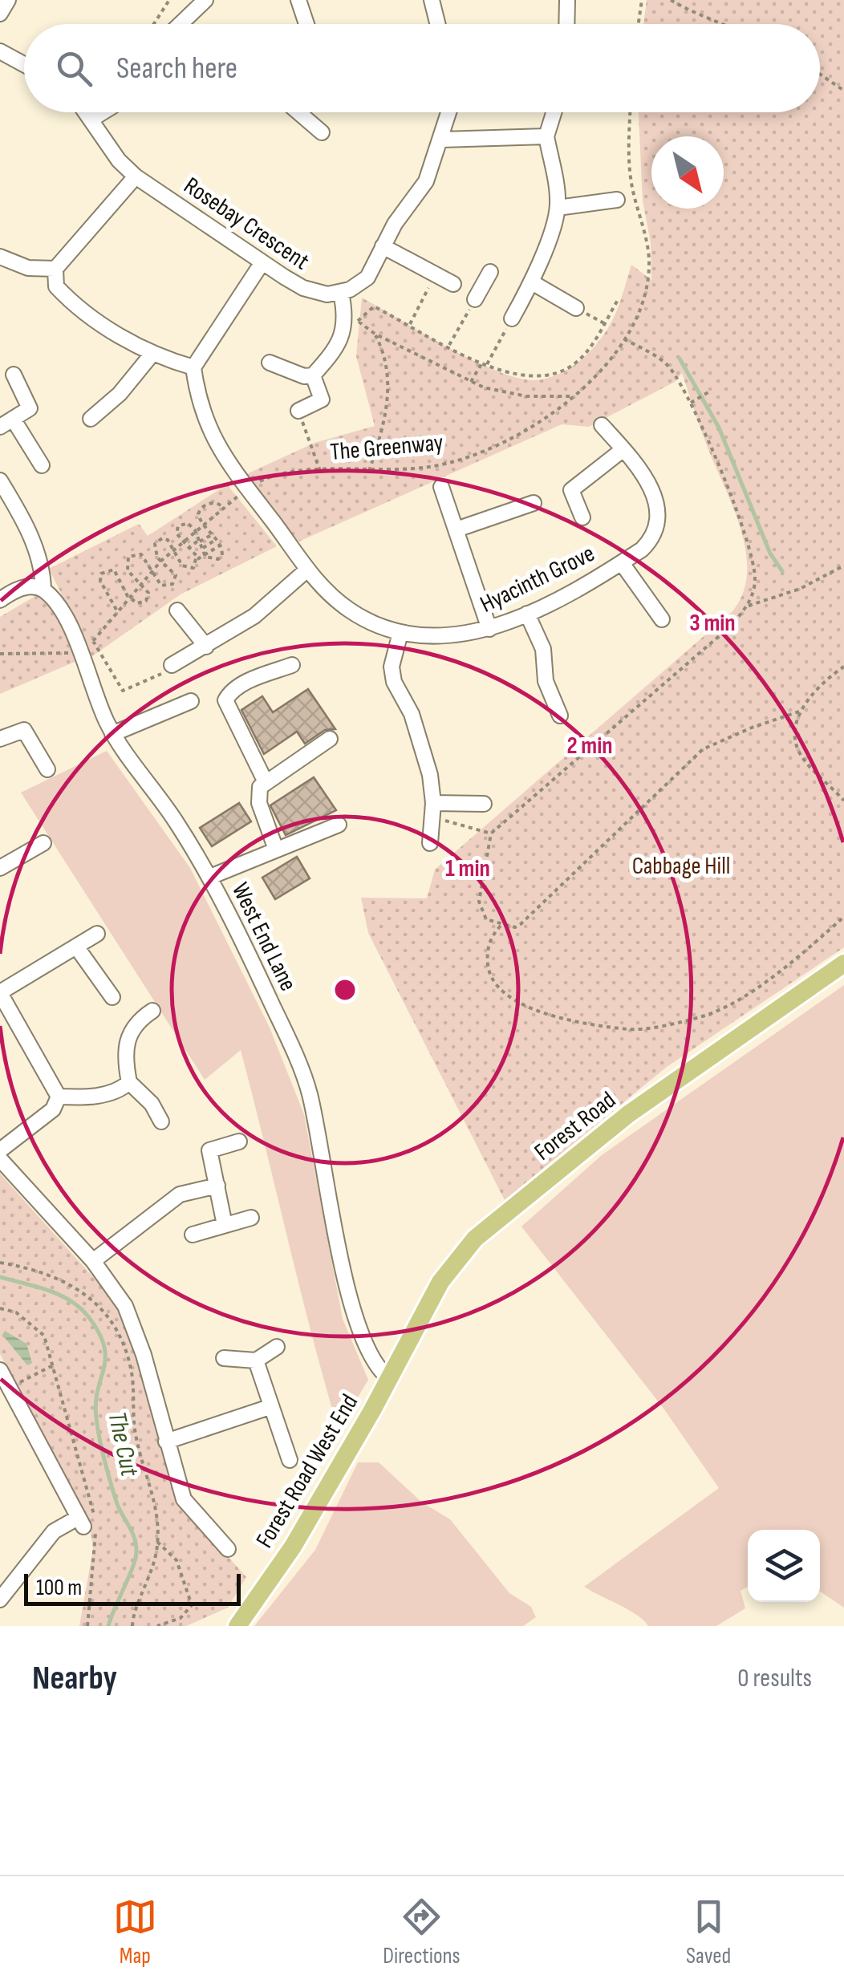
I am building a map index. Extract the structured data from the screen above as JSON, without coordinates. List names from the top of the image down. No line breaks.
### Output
{"streets":{"main road":["Forest Road","Forest Road West End"],"street":["Rosebay Crescent","Hyacinth Grove","West End Lane"],"path":["The Greenway"]},"crossings":[["West End Lane","Forest Road"],["West End Lane","Forest Road West End"],["Forest Road","Forest Road West End"]],"water":["The Cut"],"parks":["Cabbage Hill"],"scale_bar":"100 m","north":"bottom right","page":{"search":"Search here","scale":"100 m","heading":["Nearby","0 results"],"nav":["Map","Directions","Saved"]},"rings":["3 min","2 min","1 min"]}
